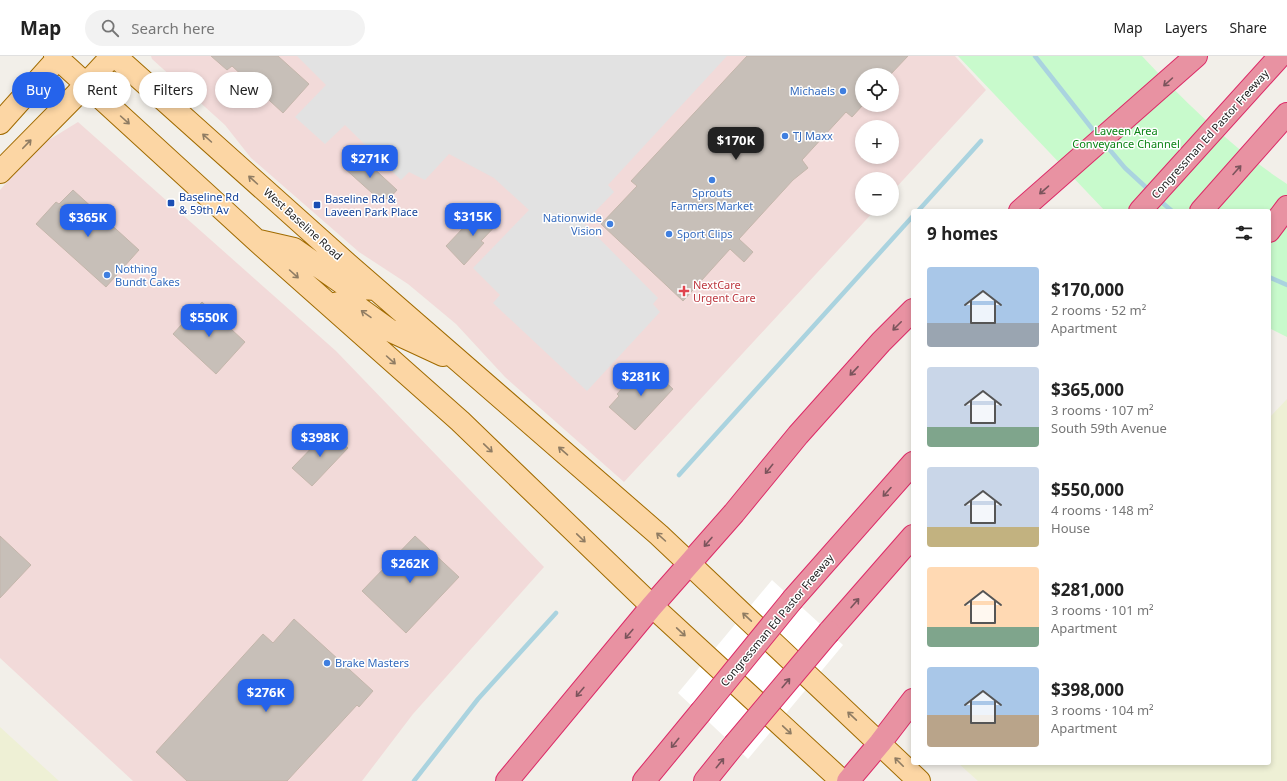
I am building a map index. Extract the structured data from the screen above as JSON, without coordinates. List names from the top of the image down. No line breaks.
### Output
{"streets":{"highway":["Congressman Ed Pastor Freeway"],"main road":["West Baseline Road"]},"parks":["Laveen Area Conveyance Channel"],"places":{"other":["Michaels","TJ Maxx","Sprouts Farmers Market","Nationwide Vision","Sport Clips","Nothing Bundt Cakes","Brake Masters"],"transit":["Baseline Rd & 59th Av","Baseline Rd & Laveen Park Place"],"health":["NextCare Urgent Care"]},"page":{"header":"Map","search":"Search here","nav":["Map","Layers","Share"],"map_buttons":["+","−"],"chip":["Buy","Rent","Filters","New"],"price":["$170K","$271K","$315K","$365K","$550K","$281K","$398K","$262K","$276K"],"heading":"9 homes","list":[{"name":"$170,000","note":"2 rooms · 52 m² · Apartment"},{"name":"$365,000","note":"3 rooms · 107 m² · South 59th Avenue"},{"name":"$550,000","note":"4 rooms · 148 m² · House"},{"name":"$281,000","note":"3 rooms · 101 m² · Apartment"},{"name":"$398,000","note":"3 rooms · 104 m² · Apartment"}]}}
